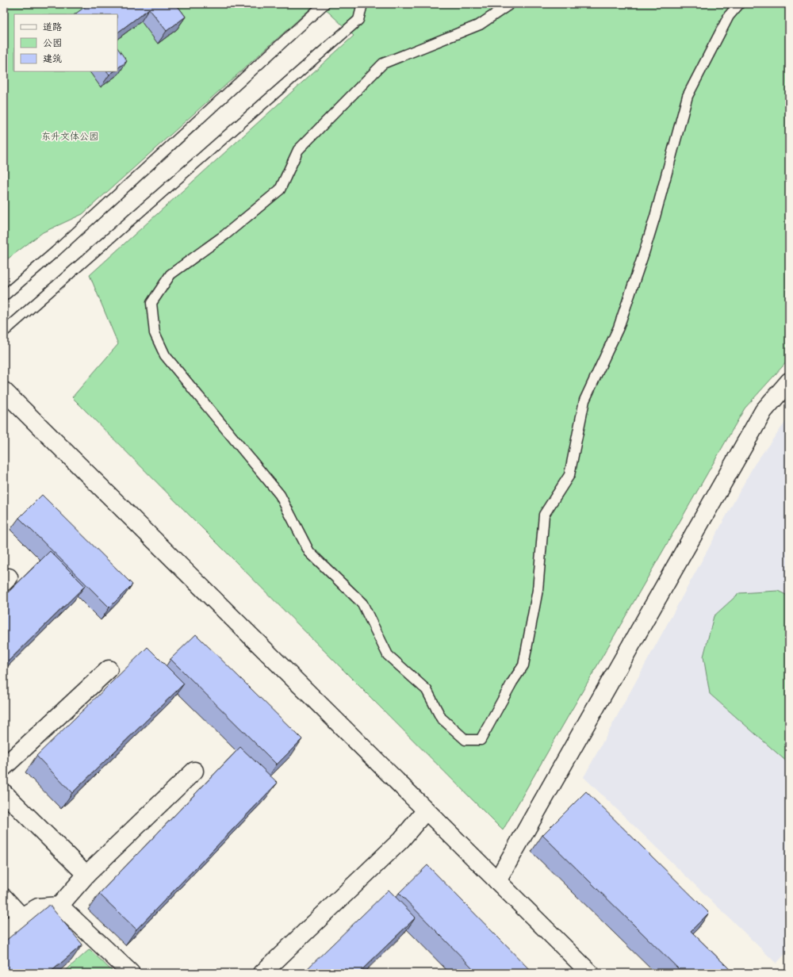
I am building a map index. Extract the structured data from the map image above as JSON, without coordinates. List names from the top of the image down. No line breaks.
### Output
{"parks":["东升文体公园"],"legend":["道路","公园","建筑"]}
